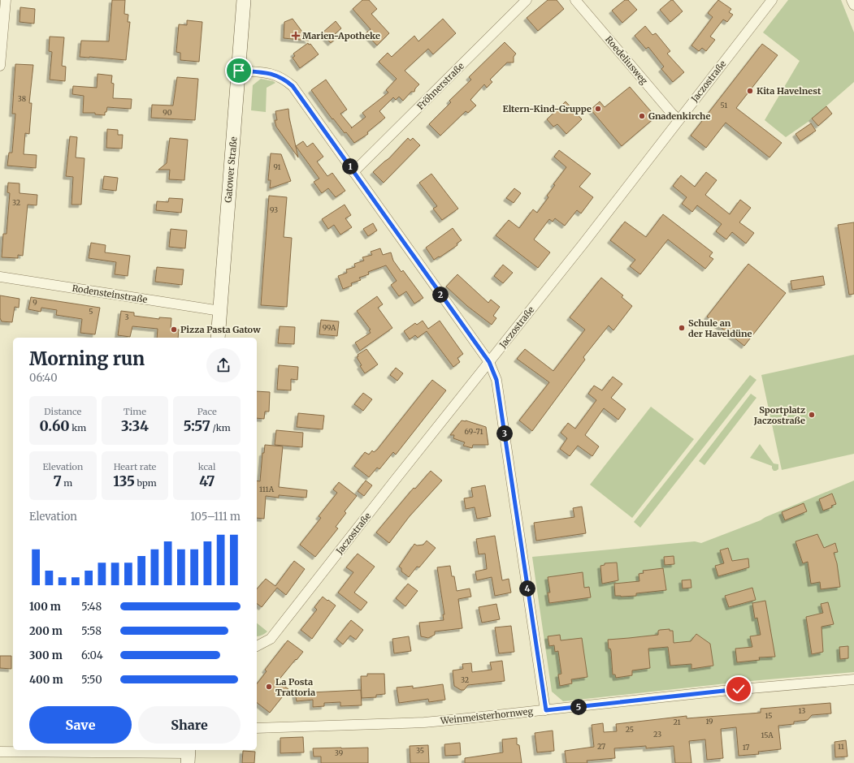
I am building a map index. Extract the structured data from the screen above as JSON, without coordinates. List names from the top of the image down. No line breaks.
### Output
{"streets":{"main road":["Gatower Straße"],"street":["Roedeliusweg","Jaczostraße","Fröhnerstraße","Rodensteinstraße","Weinmeisterhornweg"]},"crossings":[["Roedeliusweg","Jaczostraße"],["Gatower Straße","Rodensteinstraße"]],"places":{"health":["Marien-Apotheke"],"other":["Kita Havelnest","Eltern-Kind-Gruppe","Gnadenkirche","Schule an der Haveldüne","Pizza Pasta Gatow","Sportplatz Jaczostraße","La Posta Trattoria"]},"house_numbers":["38","51","90","91","32","93","9","5","3","99A","69-71","111A","32","13","15","19","21","25","23","15A","27","11","17","35","39"],"page":{"pins":["1","2","3","4","5"],"heading":["Morning run","06:40"],"stats":[["Distance","0.60 km"],["Time","3:34"],["Pace","5:57 /km"],["Elevation","7 m"],["Heart rate","135 bpm"],["kcal","47"]],"chart":["Elevation","105–111 m"],"list":[{"name":"100 m","note":"5:48"},{"name":"200 m","note":"5:58"},{"name":"300 m","note":"6:04"},{"name":"400 m","note":"5:50"}],"buttons":["Save","Share"]}}
